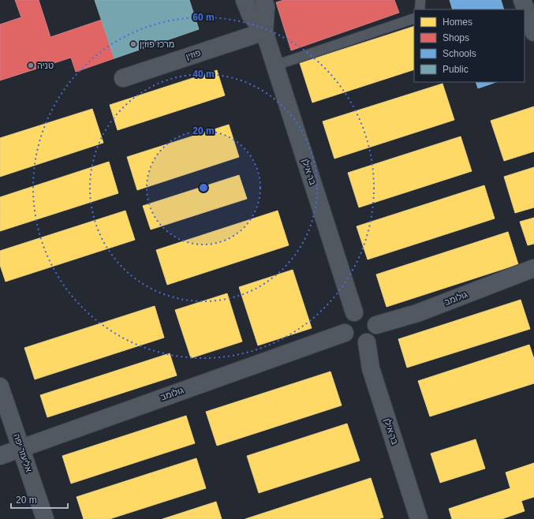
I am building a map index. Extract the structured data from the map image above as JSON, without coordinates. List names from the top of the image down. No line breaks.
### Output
{"streets":{"street":["פוזין","בר אילן","גולומב","אליעזר יפה"]},"crossings":[["פוזין","בר אילן"],["בר אילן","גולומב"],["גולומב","אליעזר יפה"]],"places":["מרכז פוזין","טניה"],"legend":["Homes","Shops","Schools","Public"],"scale_bar":"20 m","rings":["60 m","40 m","20 m"]}
